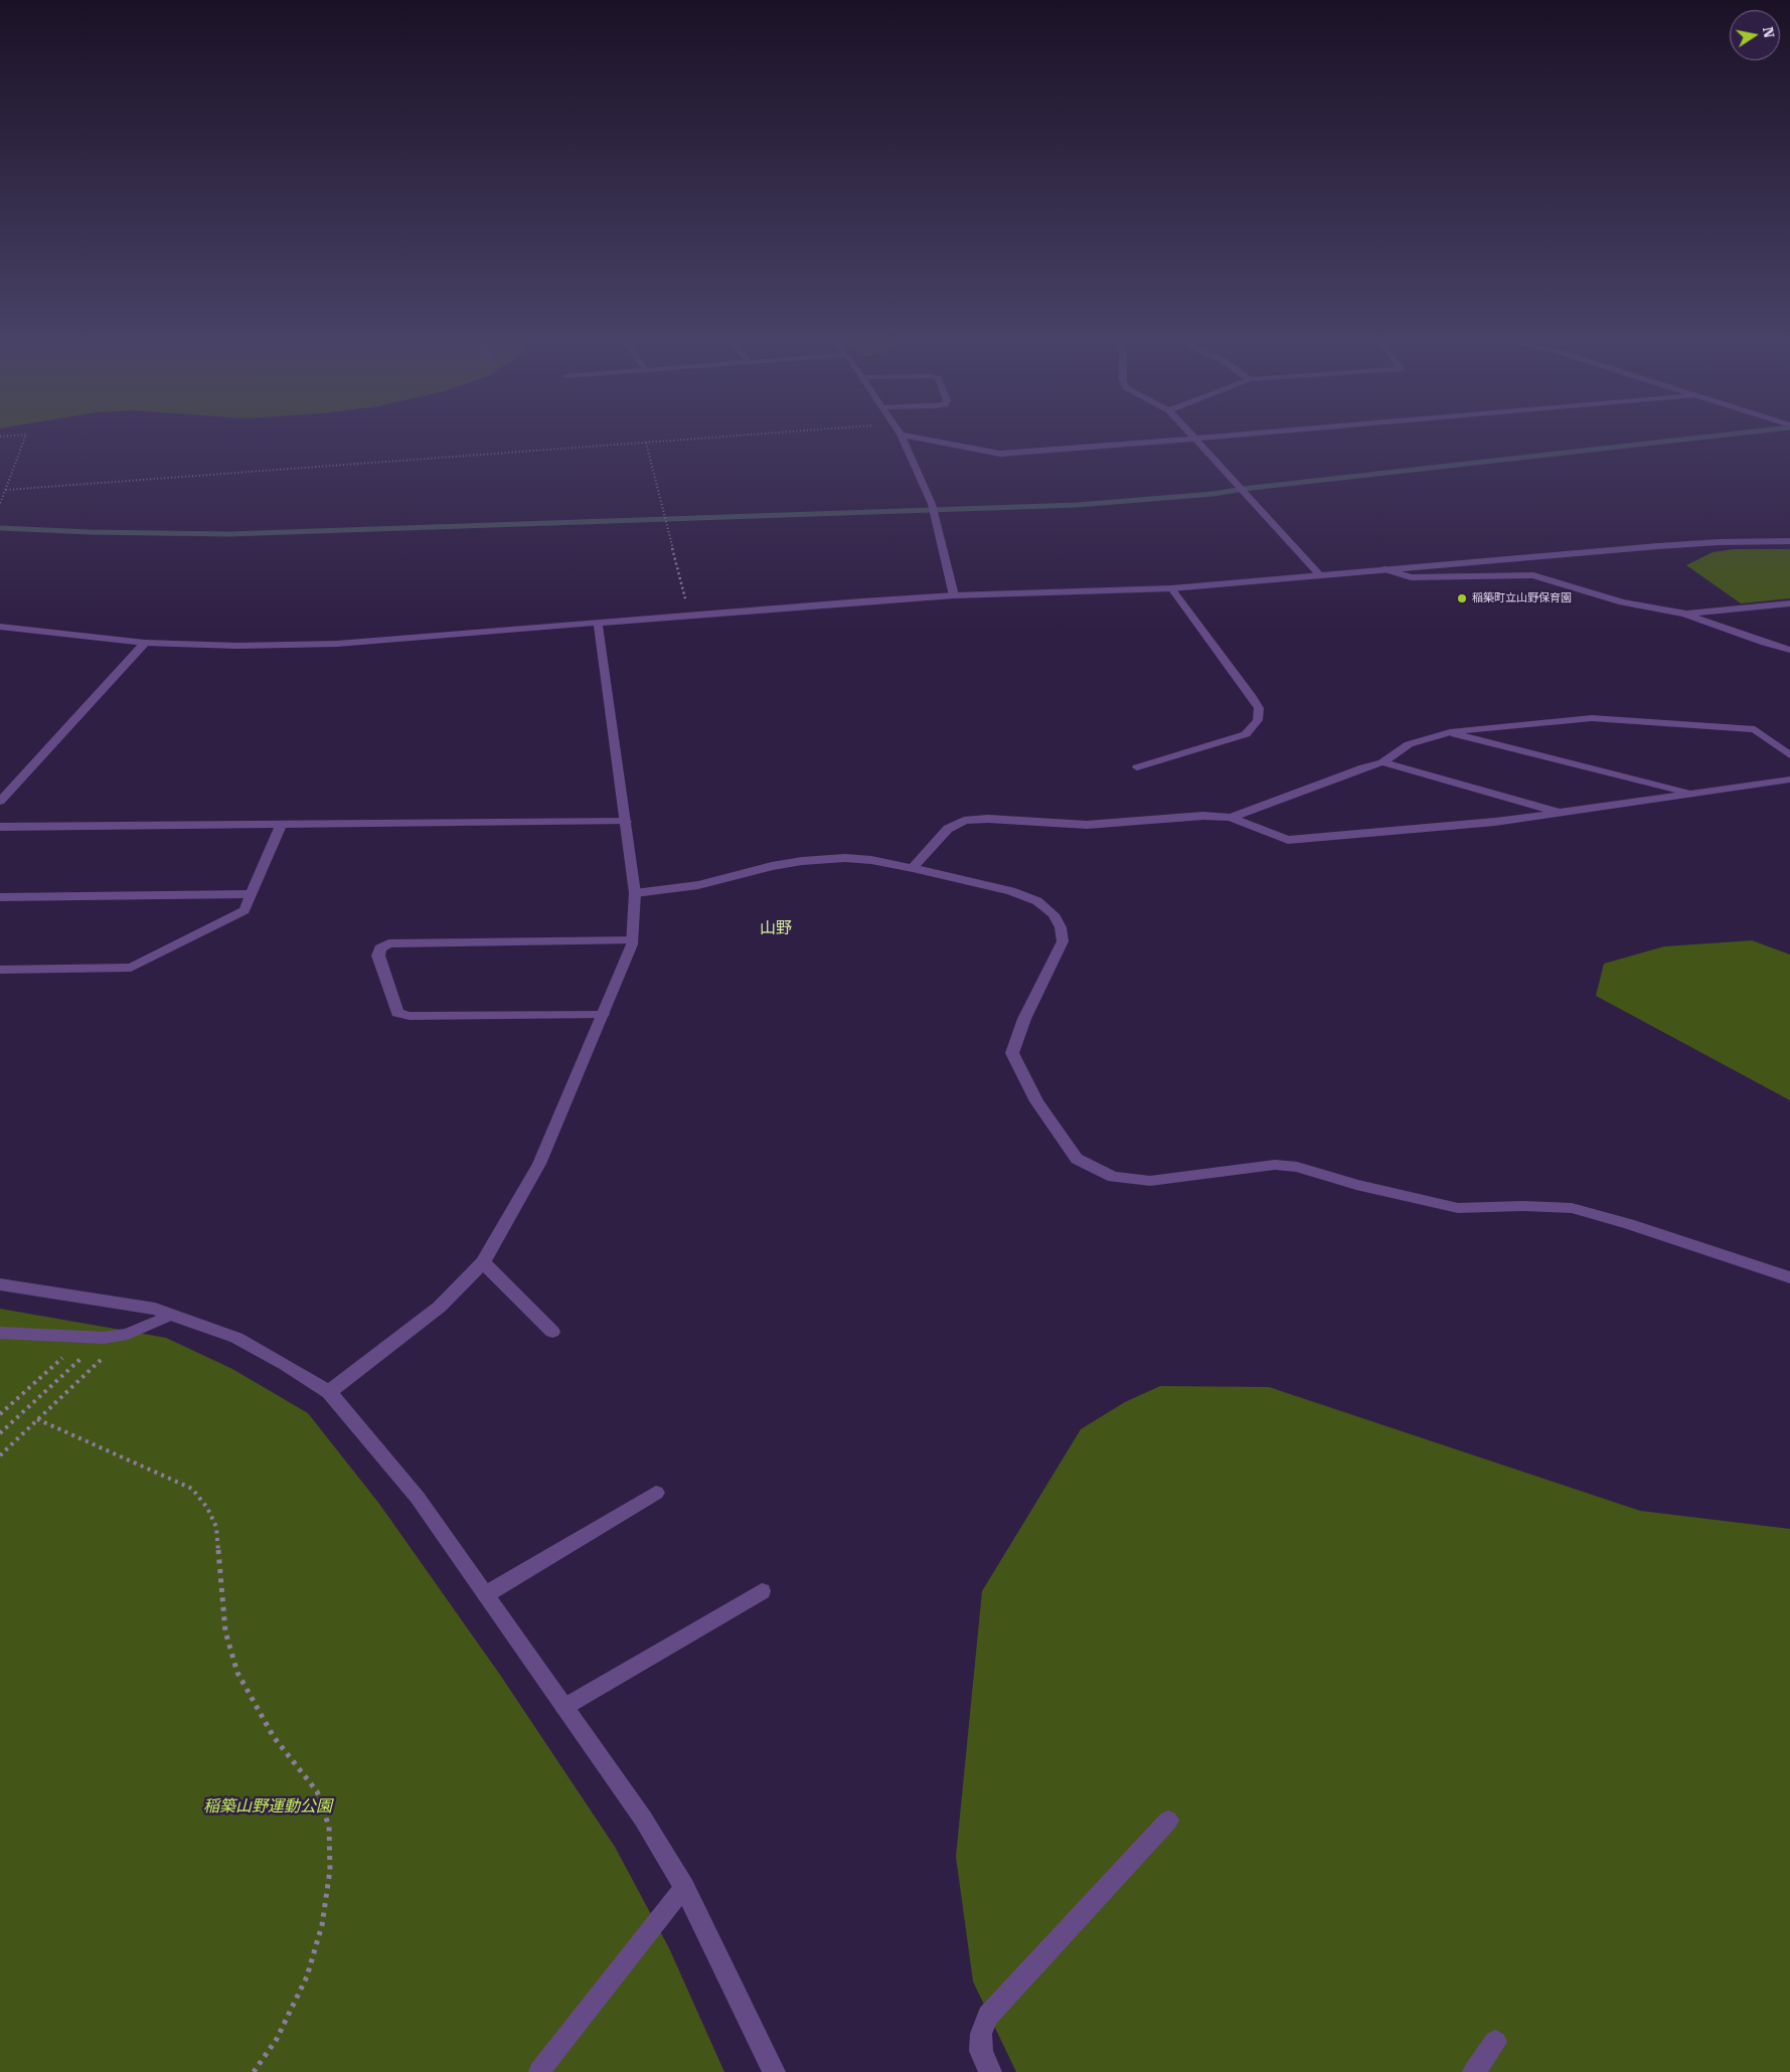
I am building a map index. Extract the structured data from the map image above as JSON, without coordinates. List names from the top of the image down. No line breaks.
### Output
{"districts":["山野"],"parks":["稲築山野運動公園"],"places":["稲築町立山野保育園"],"north":"right"}
